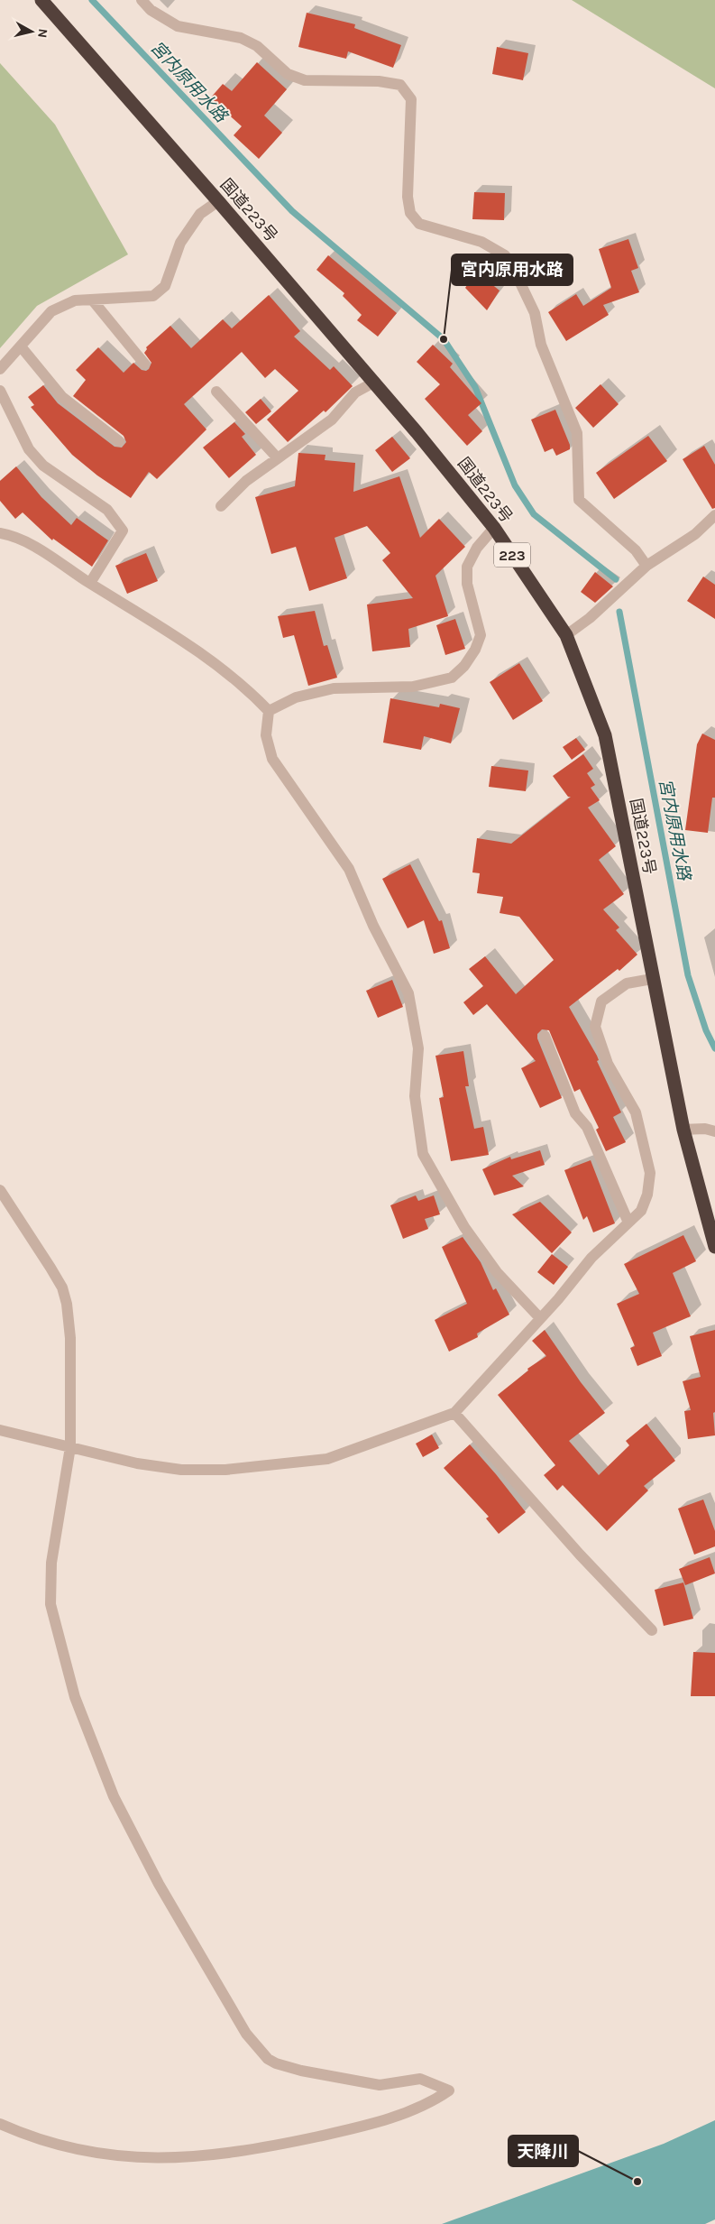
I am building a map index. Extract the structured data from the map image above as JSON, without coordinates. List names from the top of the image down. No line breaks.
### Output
{"streets":{"highway":["国道223号","223"]},"water":["宮内原用水路"],"places":["宮内原用水路","天降川"],"north":"right"}
